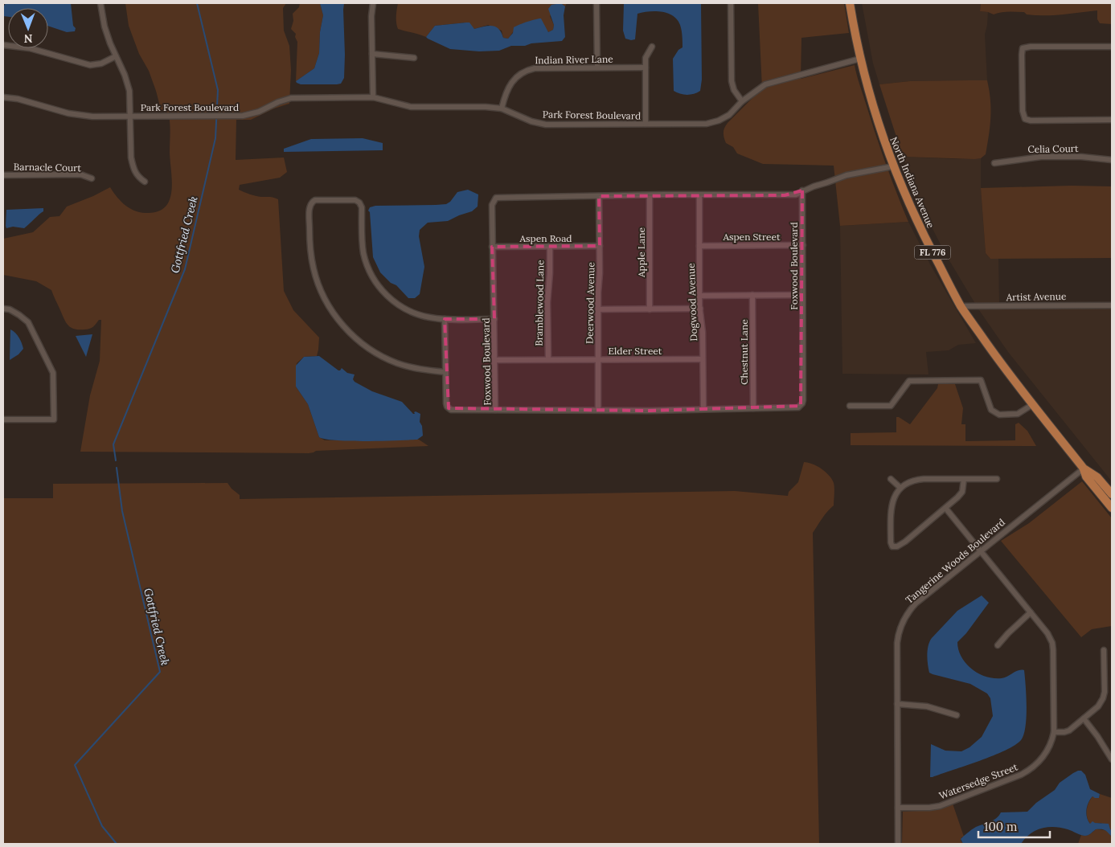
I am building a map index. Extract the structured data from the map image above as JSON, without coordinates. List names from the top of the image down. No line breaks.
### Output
{"streets":{"main road":["North Indiana Avenue","FL 776"],"street":["Indian River Lane","Park Forest Boulevard","Celia Court","Barnacle Court","Aspen Street","Aspen Road","Apple Lane","Foxwood Boulevard","Artist Avenue","Dogwood Avenue","Bramblewood Lane","Deerwood Avenue","Elder Street","Chestnut Lane","Tangerine Woods Boulevard","Watersedge Street"]},"crossings":[["Indian River Lane","Park Forest Boulevard"],["Park Forest Boulevard","North Indiana Avenue"],["North Indiana Avenue","Foxwood Boulevard"],["North Indiana Avenue","Artist Avenue"],["North Indiana Avenue","Tangerine Woods Boulevard"],["Aspen Street","Foxwood Boulevard"],["Aspen Street","Dogwood Avenue"],["Aspen Road","Foxwood Boulevard"],["Aspen Road","Bramblewood Lane"],["Aspen Road","Deerwood Avenue"],["Apple Lane","Foxwood Boulevard"],["Foxwood Boulevard","Dogwood Avenue"],["Foxwood Boulevard","Deerwood Avenue"],["Foxwood Boulevard","Elder Street"],["Foxwood Boulevard","Chestnut Lane"],["Dogwood Avenue","Elder Street"],["Bramblewood Lane","Elder Street"],["Deerwood Avenue","Elder Street"],["Tangerine Woods Boulevard","Watersedge Street"]],"water":["Gottfried Creek"],"scale_bar":"100 m","north":"bottom"}
